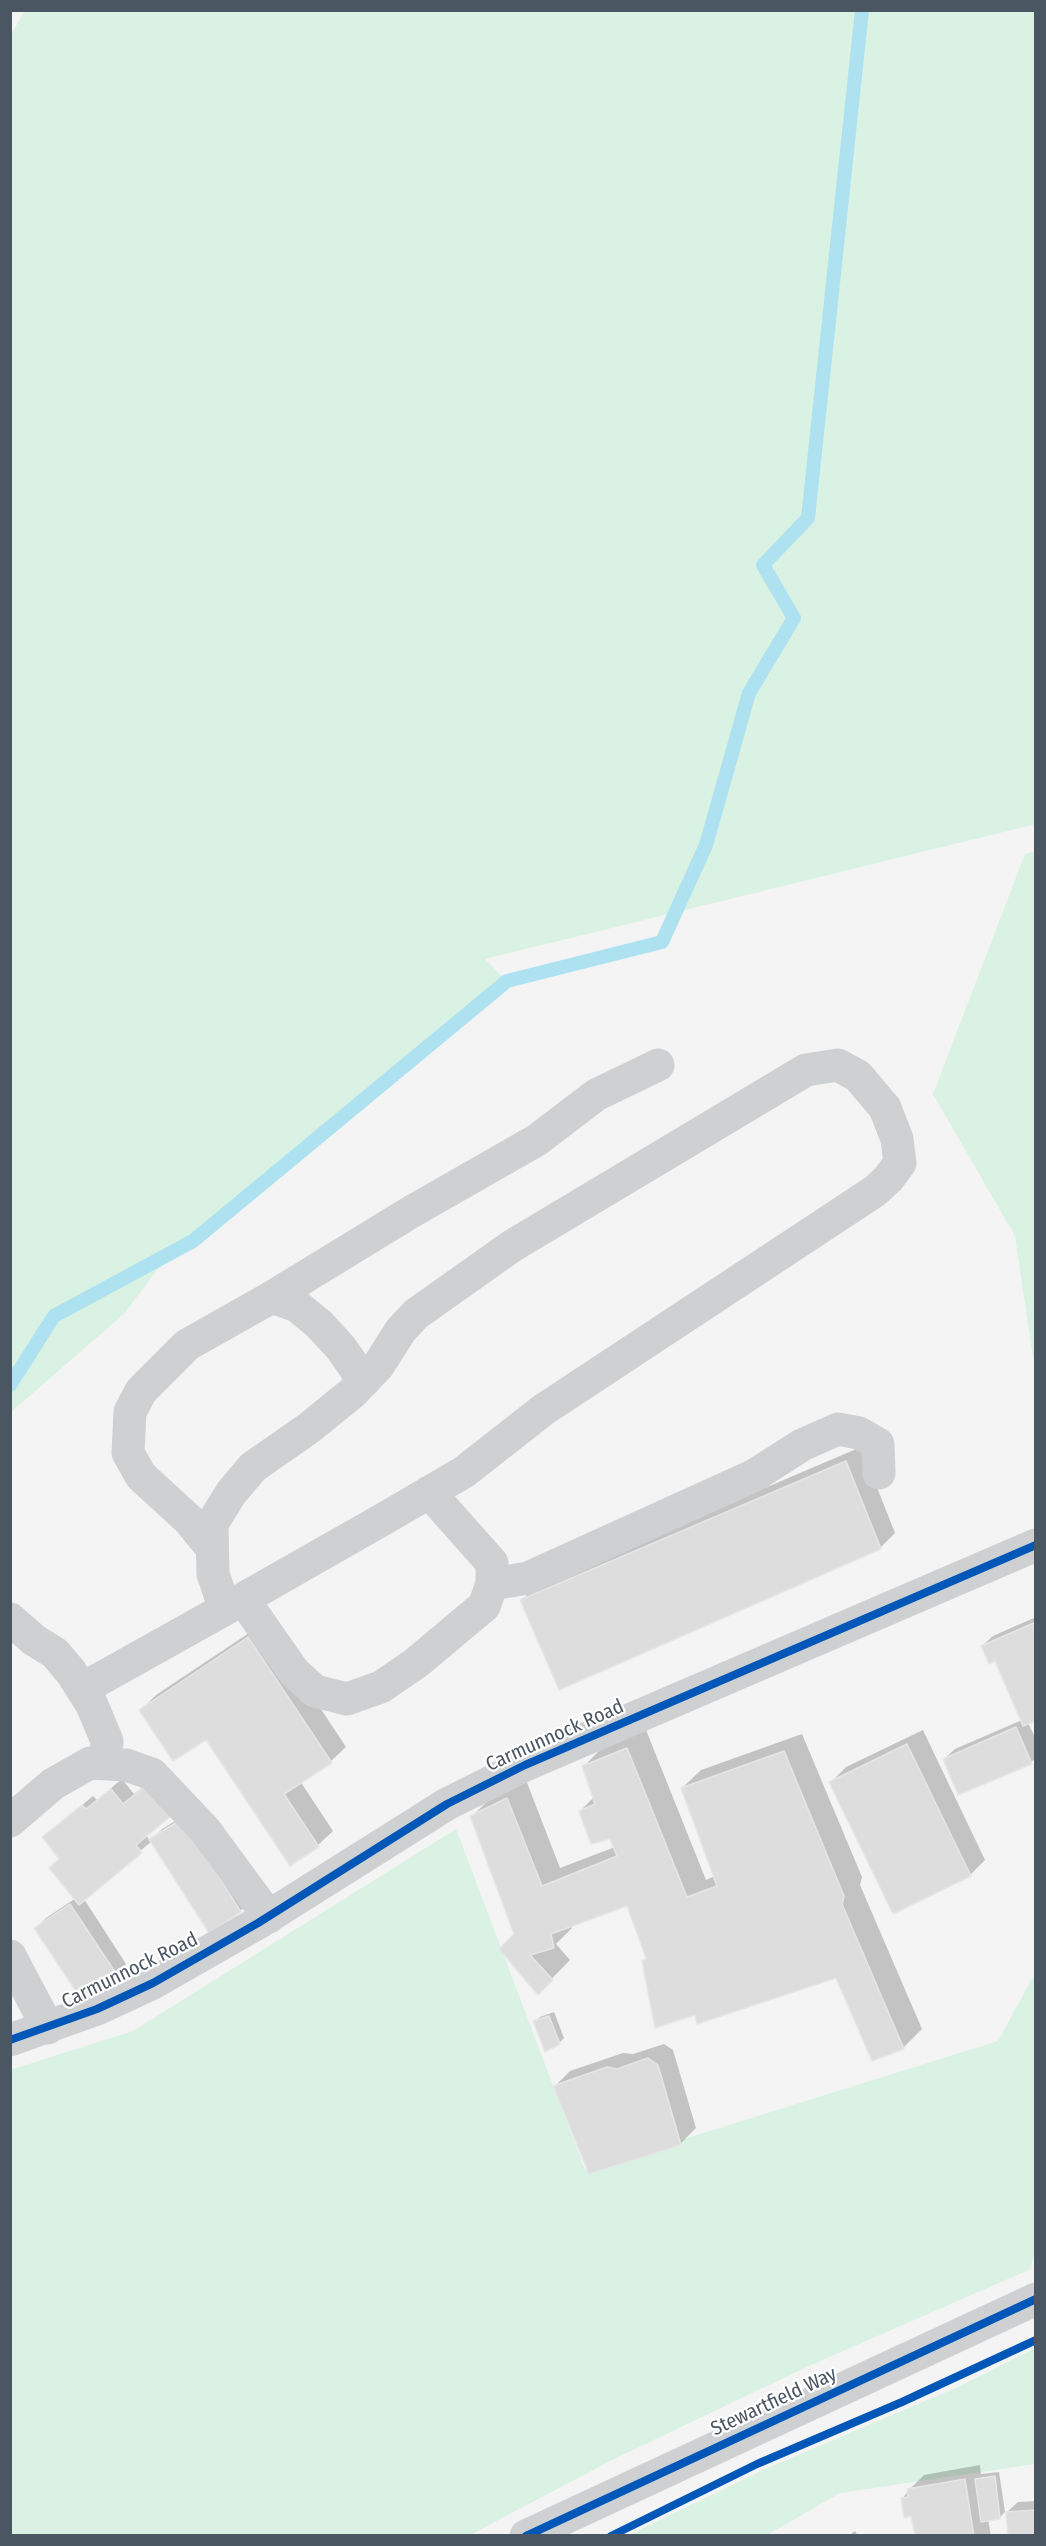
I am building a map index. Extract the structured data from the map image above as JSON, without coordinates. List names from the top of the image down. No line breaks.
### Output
{"streets":{"street":["Carmunnock Road","Stewartfield Way"]}}
